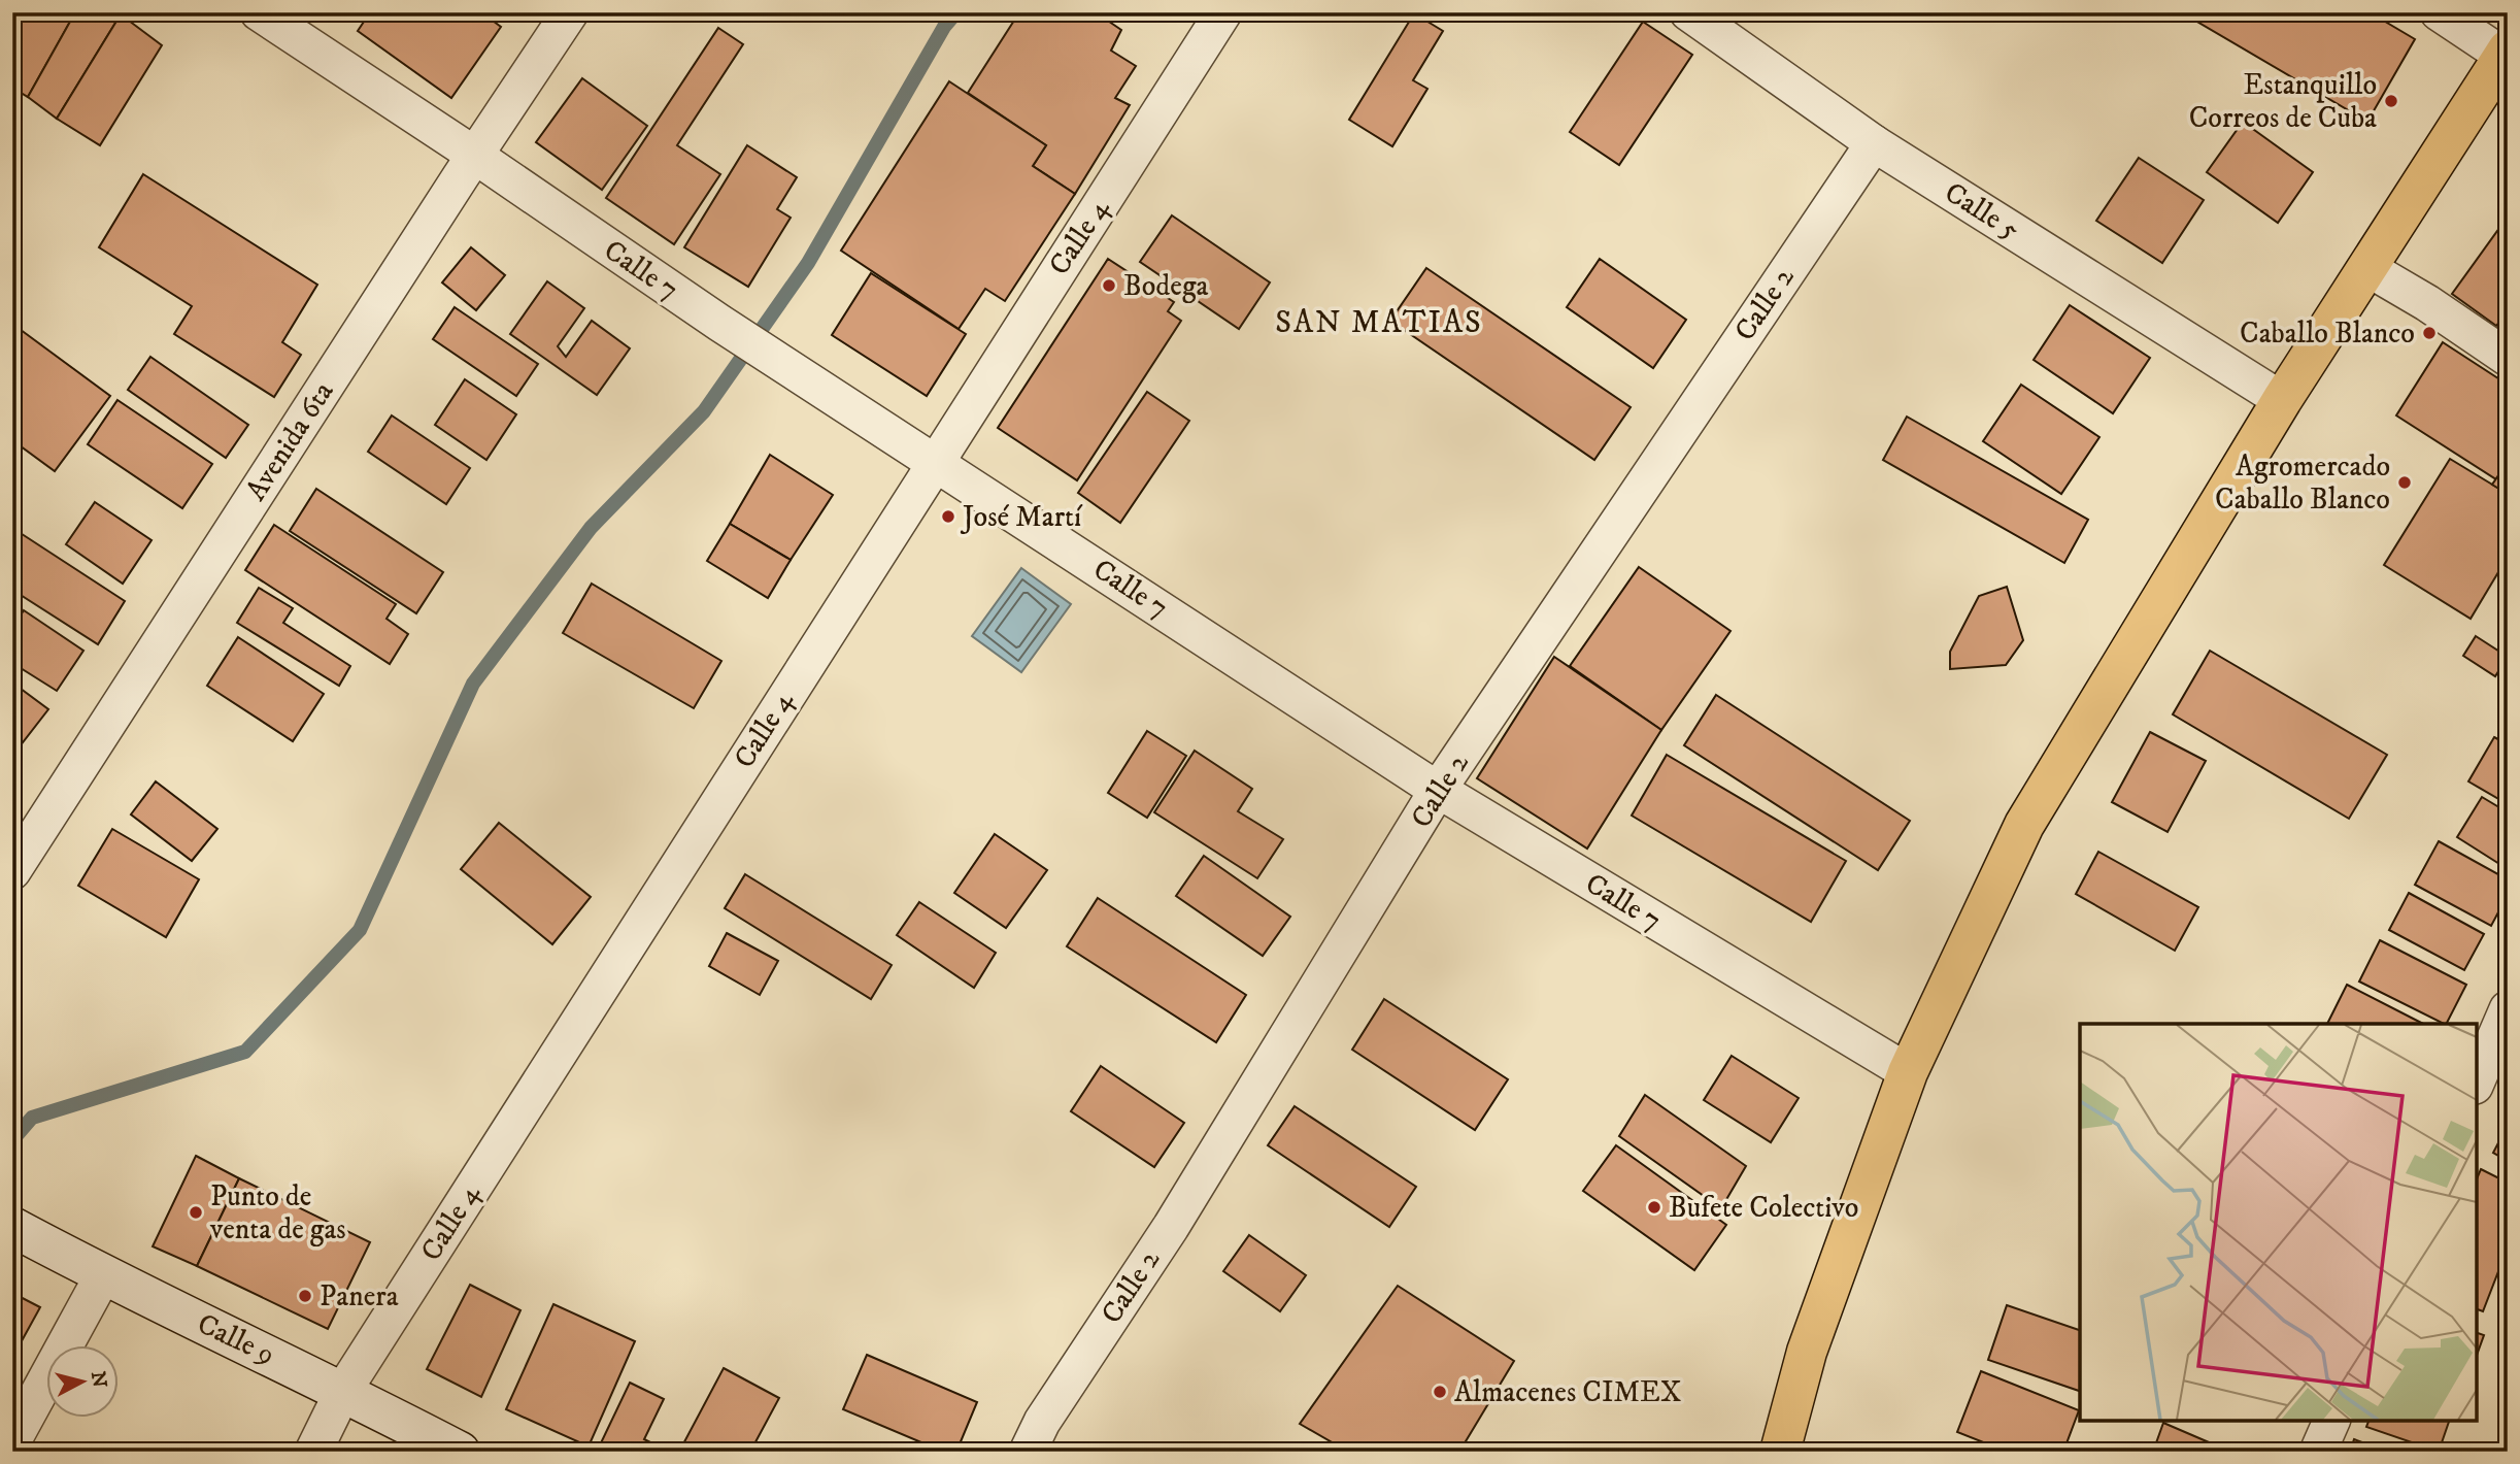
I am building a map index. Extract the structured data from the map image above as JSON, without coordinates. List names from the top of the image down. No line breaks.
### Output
{"streets":{"street":["Calle 5","Calle 4","Calle 7","Calle 2","Avenida 6ta","Calle 9"]},"crossings":[["Calle 5","Calle 2"],["Calle 4","Calle 7"],["Calle 4","Calle 9"],["Calle 7","Calle 2"],["Calle 7","Avenida 6ta"]],"districts":["SAN MATIAS"],"places":["Estanquillo Correos de Cuba","Bodega","Caballo Blanco","Agromercado Caballo Blanco","José Martí","Bufete Colectivo","Punto de venta de gas","Panera","Almacenes CIMEX"],"north":"right"}
